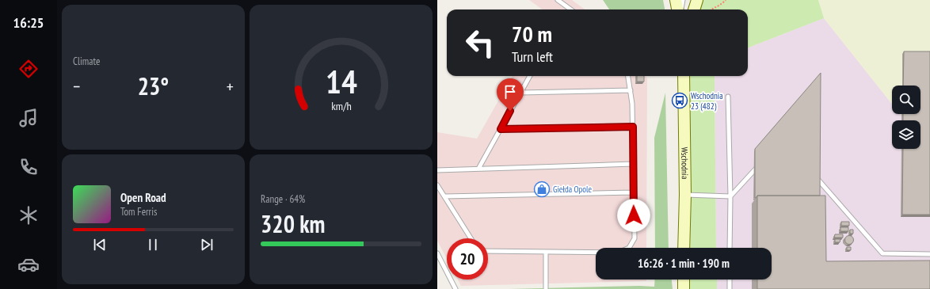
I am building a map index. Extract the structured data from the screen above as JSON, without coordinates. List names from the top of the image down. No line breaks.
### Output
{"streets":{"street":["Wschodnia"]},"places":{"bus stop":["Wschodnia 23 (482)"],"shop":["Giełda Opole"]},"page":{"tabs":"16:25","tile":["Climate",["Range · 64%","320 km"]],"turn":["70 m","Turn left"],"heat":["−","23°","+"],"song":["Open Road","Tom Ferris"],"limit":"20","trip":"16:26 · 1 min · 190 m","gauge":["14","km/h"]}}
